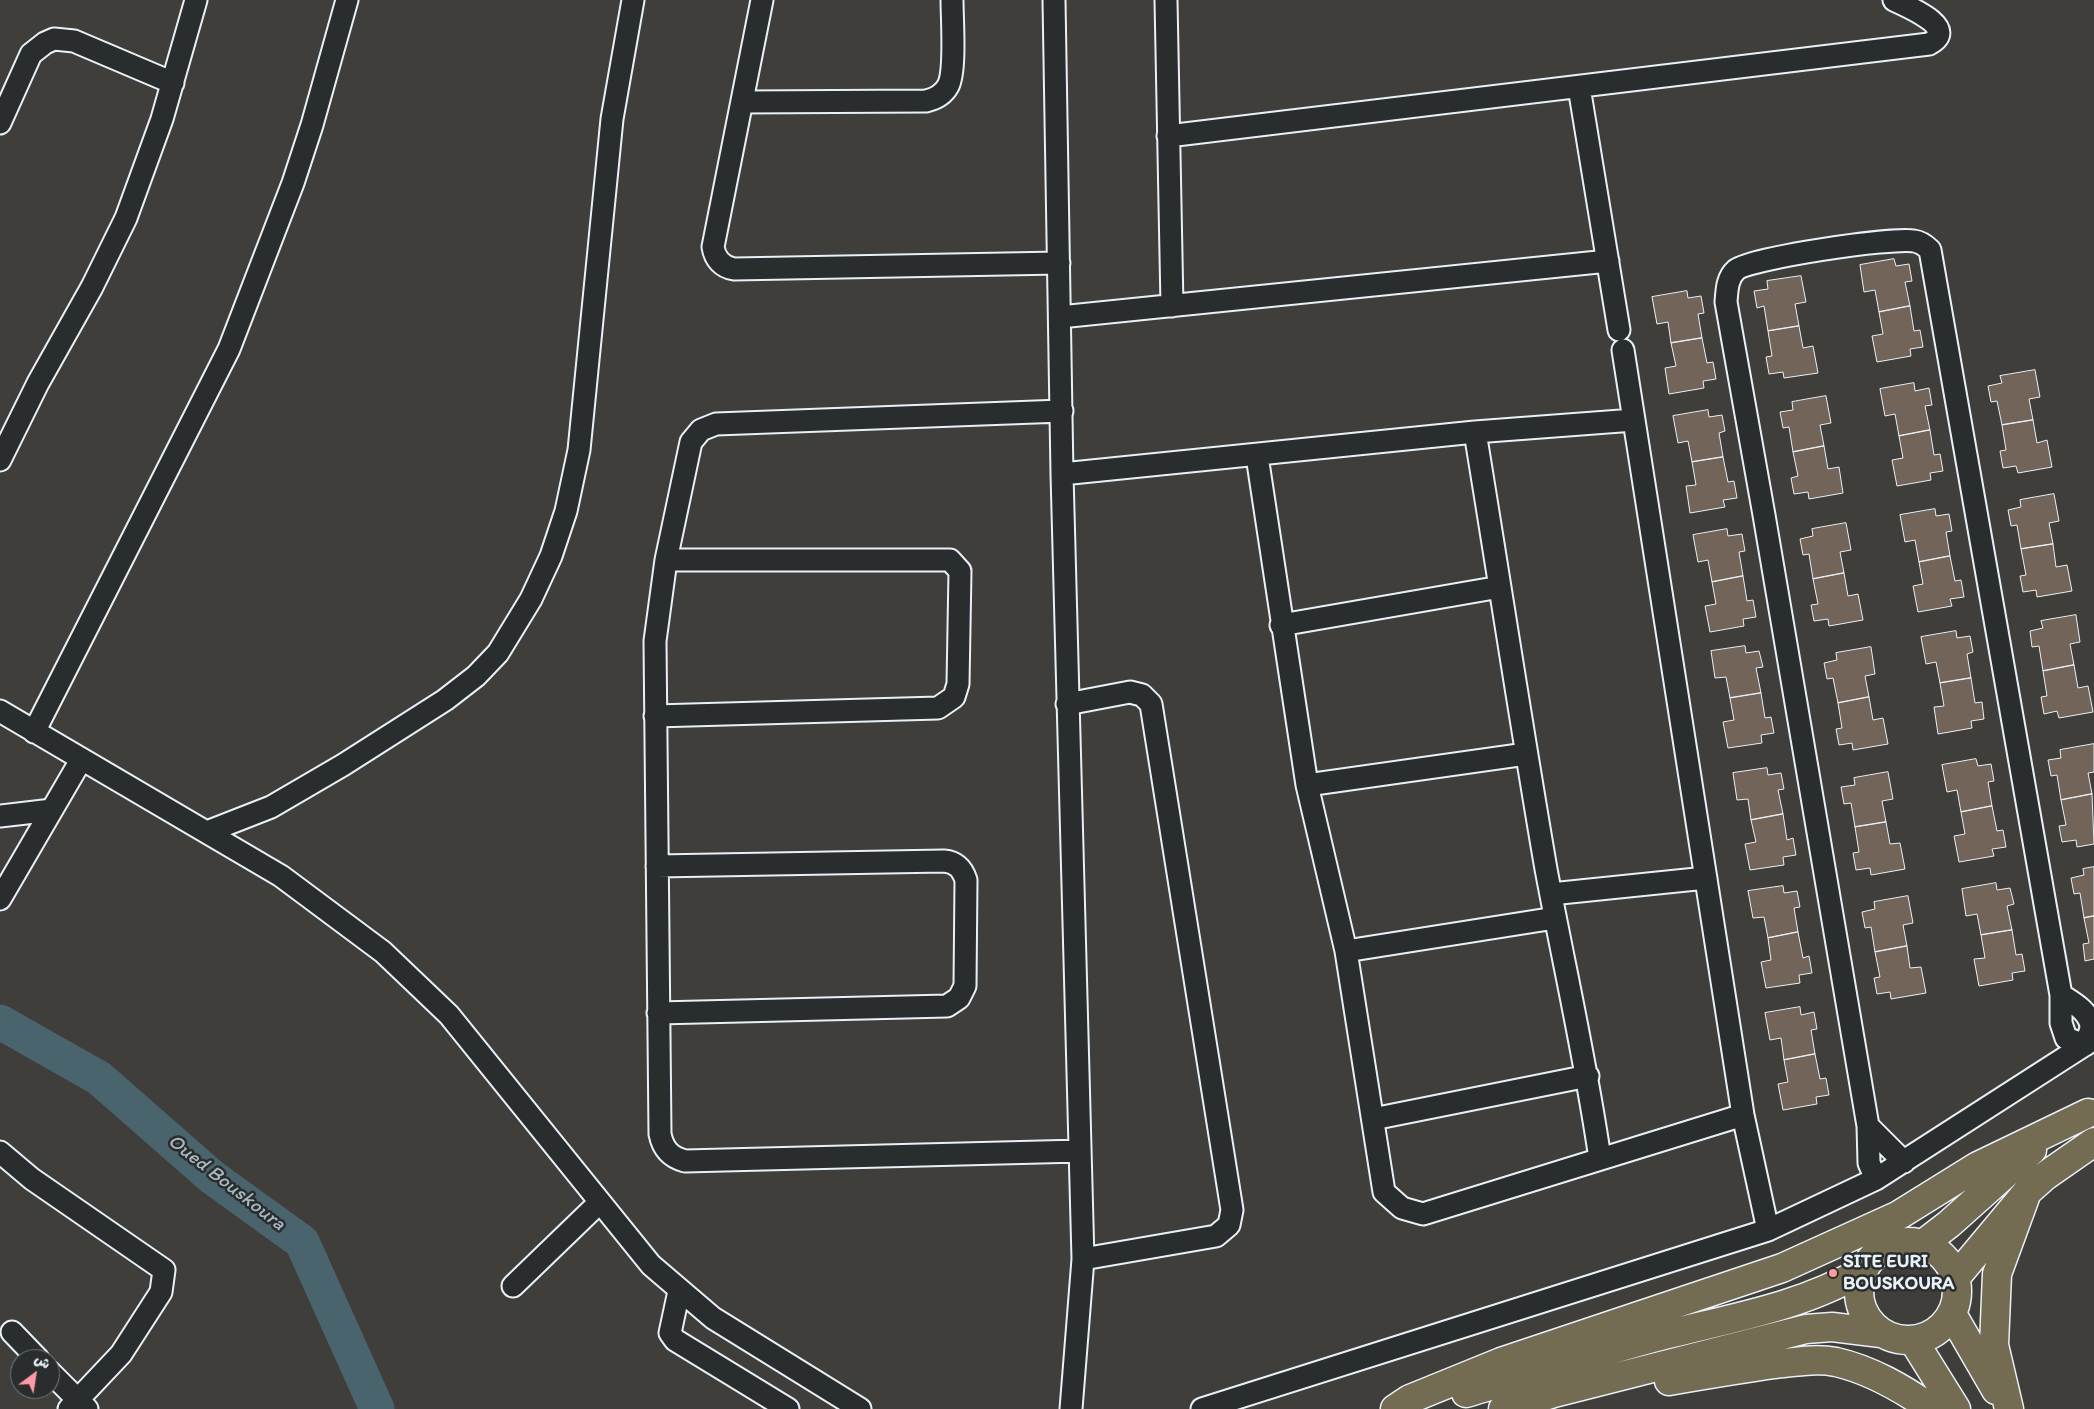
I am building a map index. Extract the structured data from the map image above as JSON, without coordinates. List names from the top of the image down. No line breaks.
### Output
{"water":["Oued Bouskoura"],"places":["SITE EURI BOUSKOURA"],"north":"top right"}
